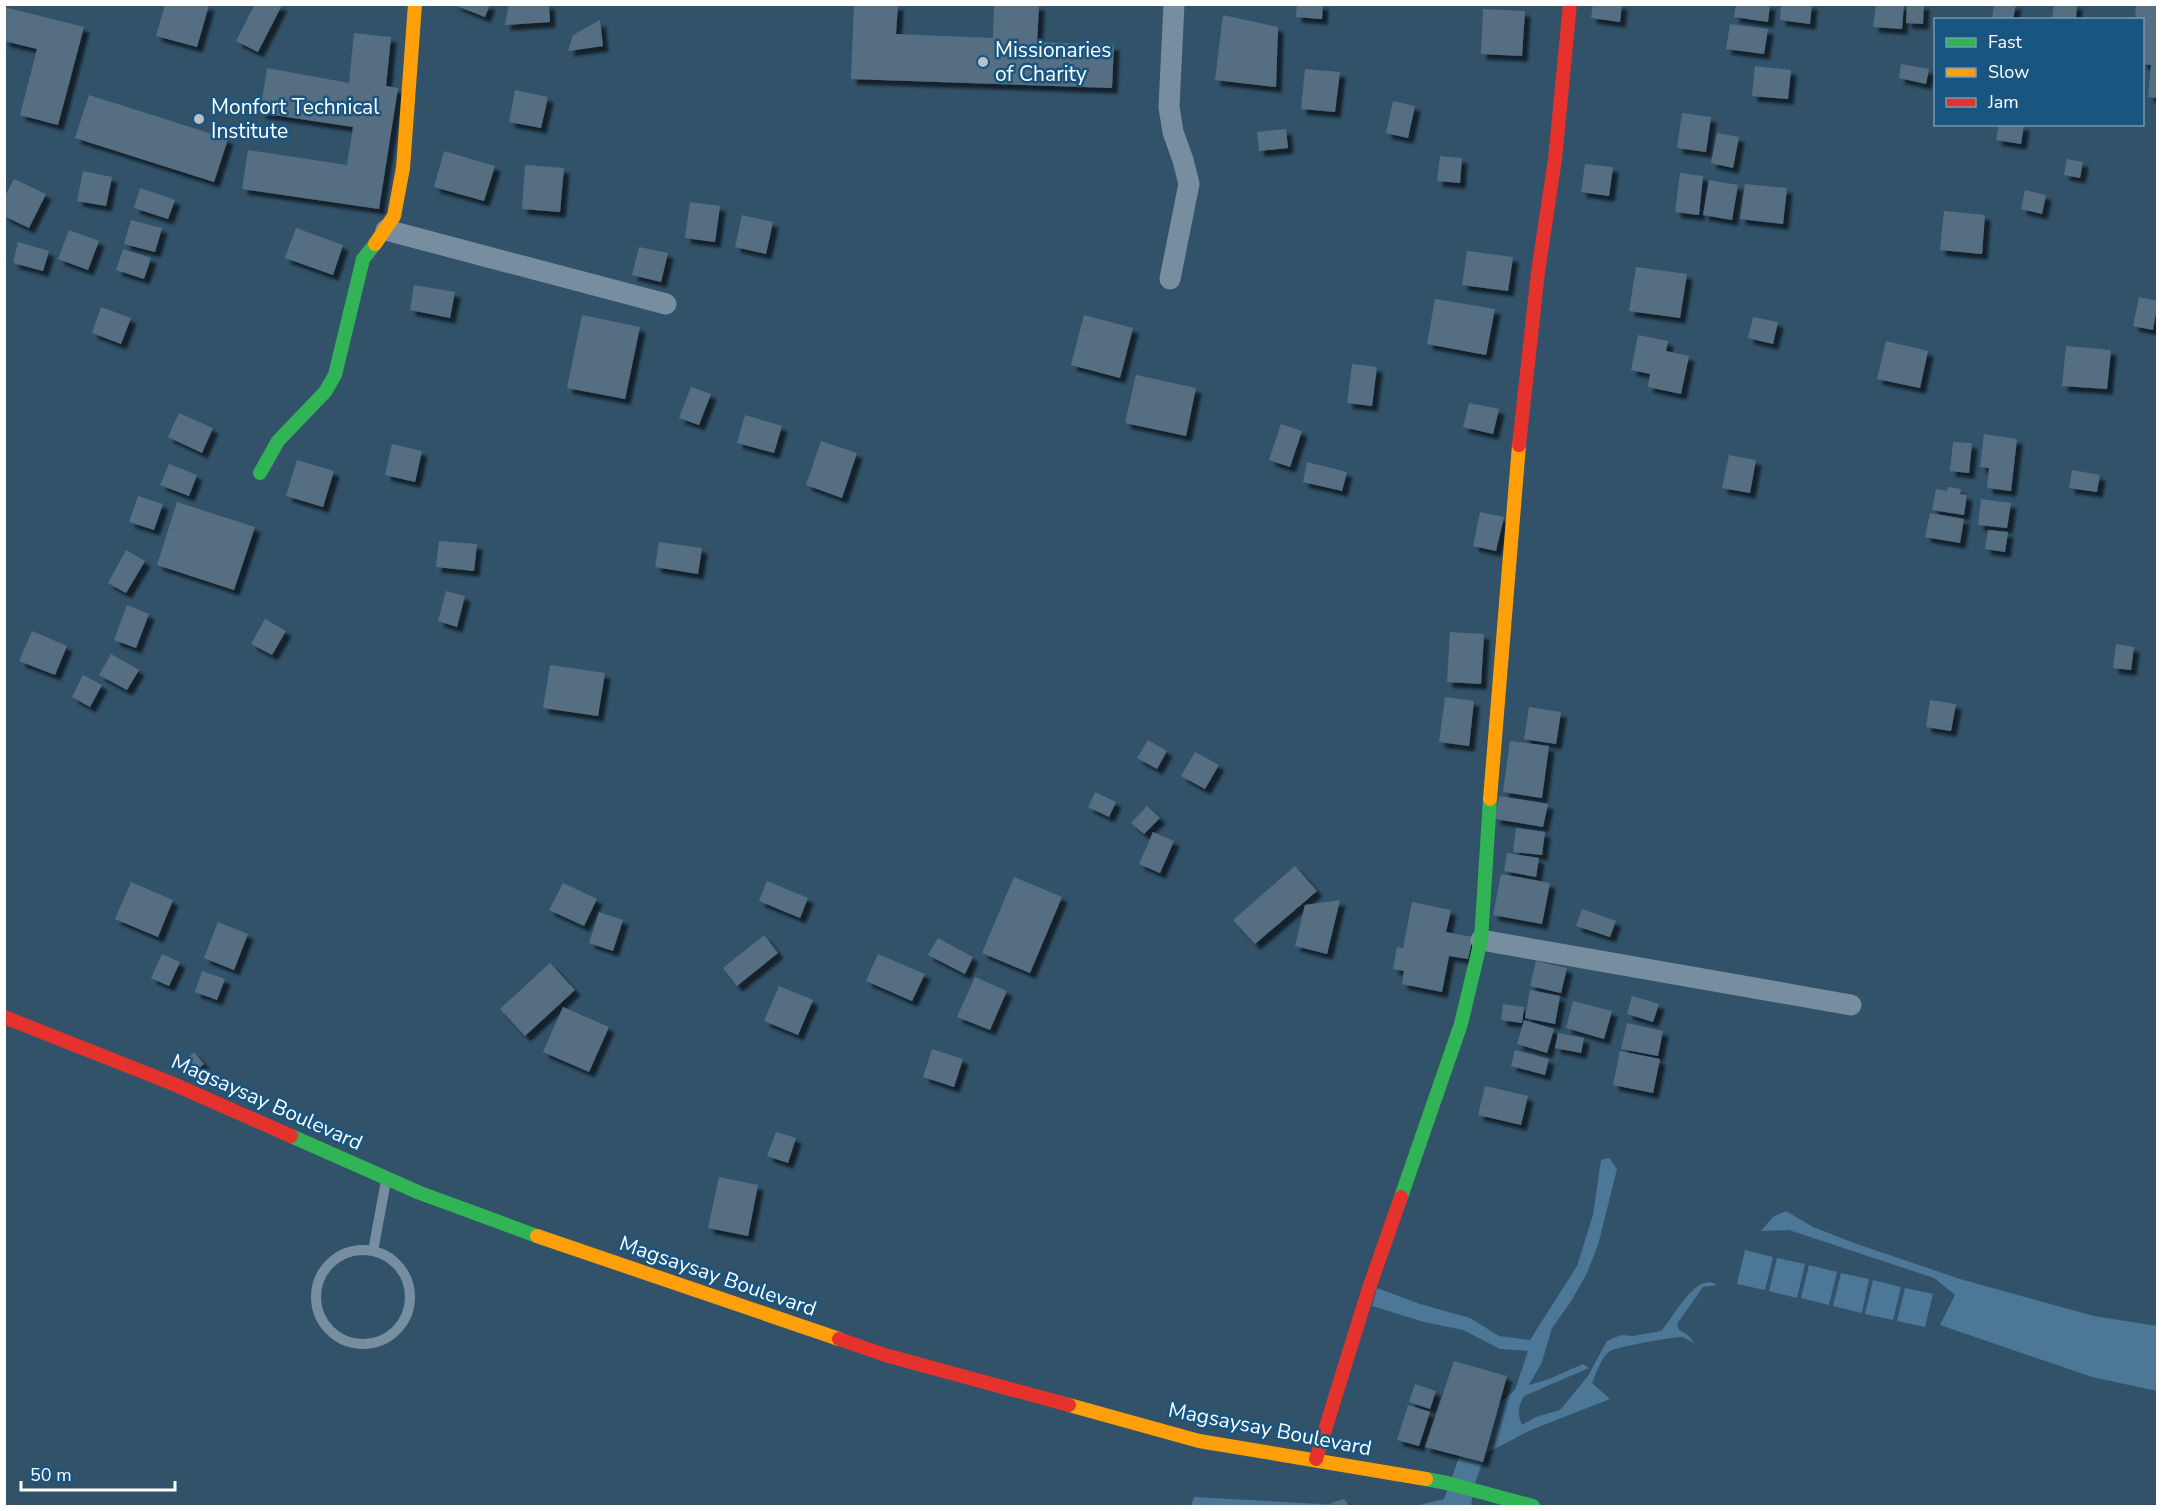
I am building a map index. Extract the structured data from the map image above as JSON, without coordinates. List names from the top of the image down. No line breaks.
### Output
{"streets":{"street":["Magsaysay Boulevard"]},"places":["Missionaries of Charity","Monfort Technical Institute"],"legend":["Fast","Slow","Jam"],"scale_bar":"50 m"}
